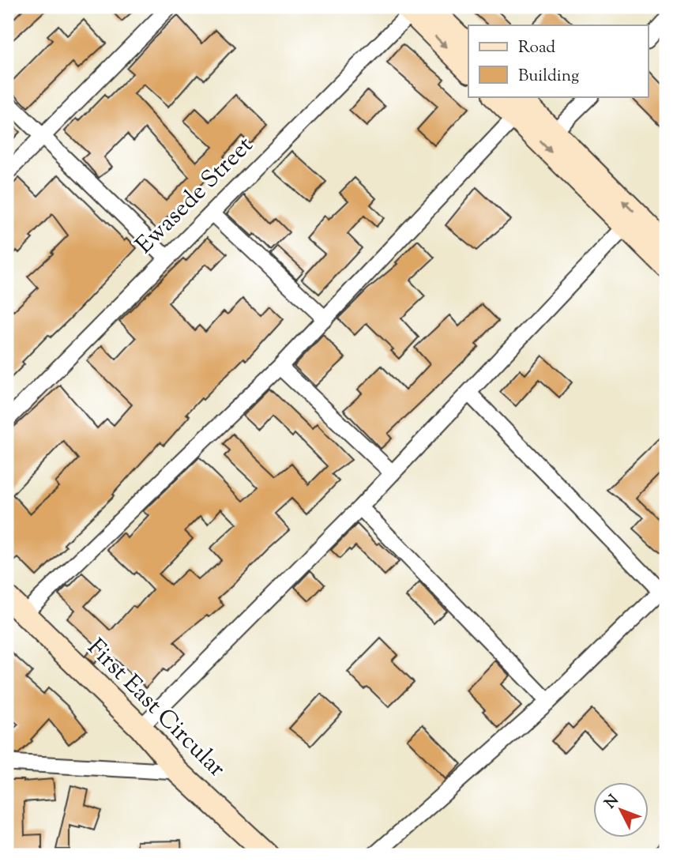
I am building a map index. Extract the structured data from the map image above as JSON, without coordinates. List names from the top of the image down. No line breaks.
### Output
{"streets":{"main road":["First East Circular"],"street":["Ewasede Street"]},"legend":["Road","Building"],"north":"top left"}
